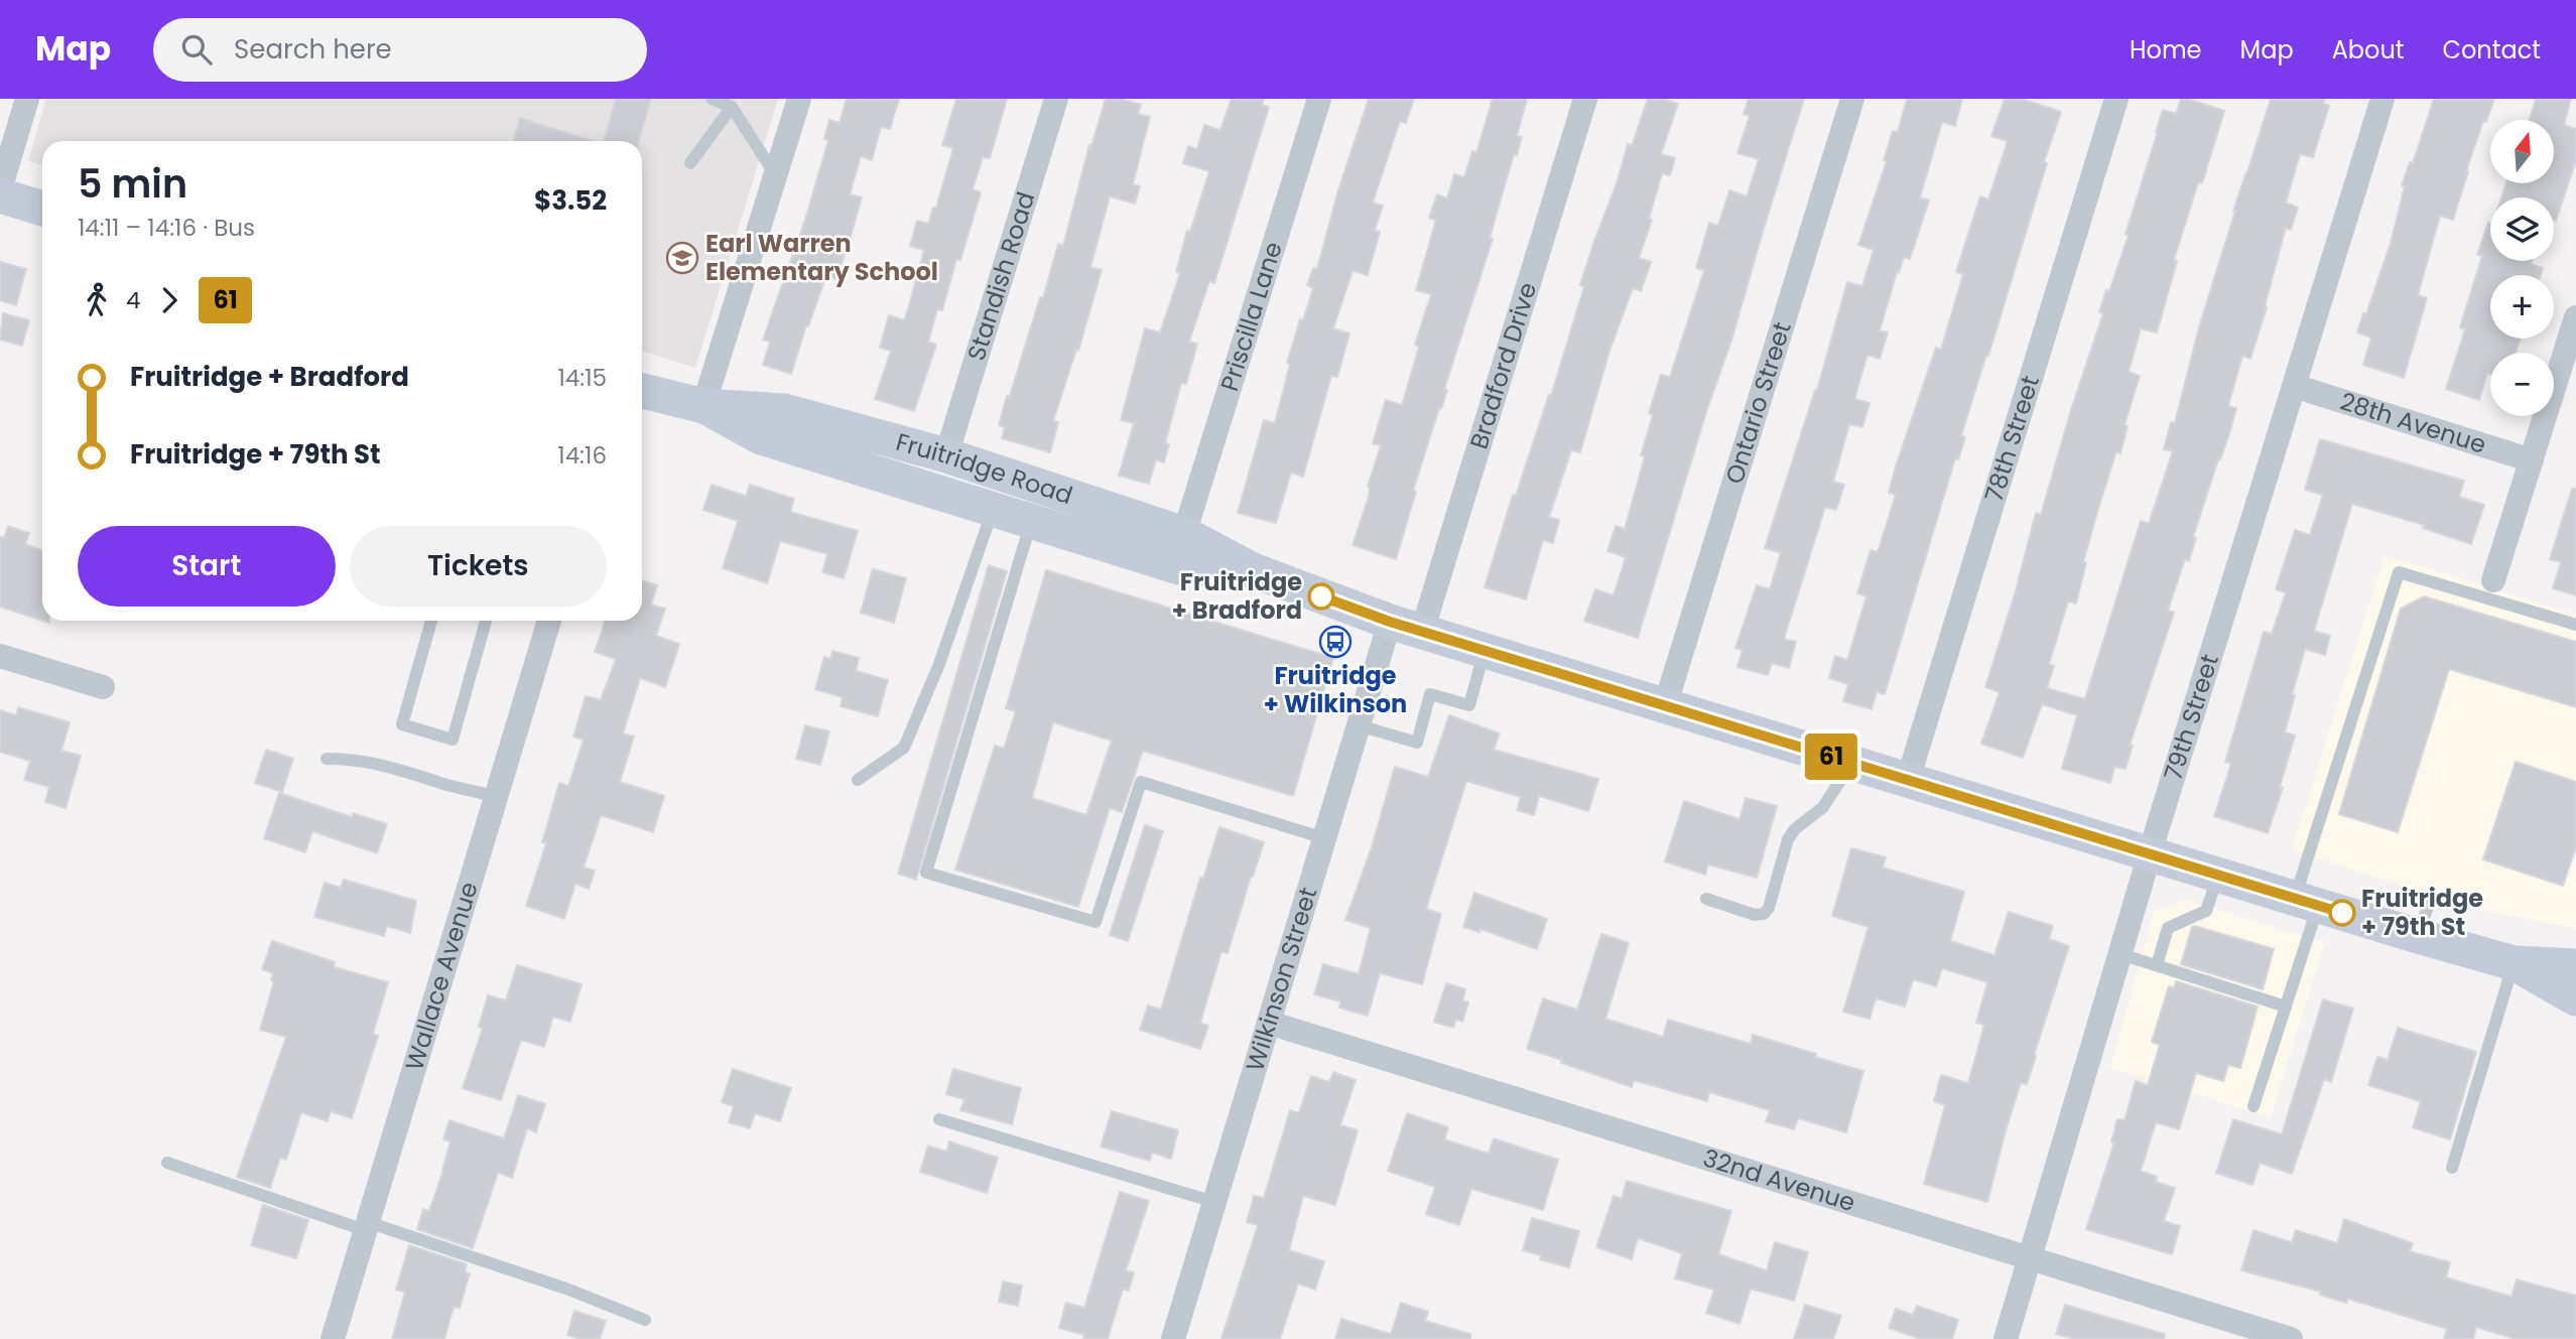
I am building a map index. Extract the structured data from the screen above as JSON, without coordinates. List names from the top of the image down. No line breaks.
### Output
{"streets":{"main road":["Fruitridge Road"],"street":["Standish Road","Priscilla Lane","Bradford Drive","Ontario Street","28th Avenue","78th Street","79th Street","Wallace Avenue","Wilkinson Street","32nd Avenue"]},"crossings":[["Standish Road","Fruitridge Road"],["Priscilla Lane","Fruitridge Road"],["Bradford Drive","Fruitridge Road"],["Bradford Drive","Wilkinson Street"],["Ontario Street","Fruitridge Road"],["28th Avenue","79th Street"],["78th Street","Fruitridge Road"],["Fruitridge Road","79th Street"],["Fruitridge Road","Wilkinson Street"],["79th Street","32nd Avenue"],["Wilkinson Street","32nd Avenue"]],"places":{"school or university":["Earl Warren Elementary School"],"other":["Fruitridge + Bradford","Fruitridge + 79th St"],"bus stop":["Fruitridge + Wilkinson"]},"lines":["bus line 61"],"north":"top","page":{"header":"Map","search":"Search here","nav":["Home","Map","About","Contact"],"on_map":"61","map_buttons":["+","−"],"heading":["5 min","14:11 – 14:16 · Bus","$3.52"],"legs":["4","61"],"list":[{"name":"Fruitridge + Bradford","value":"14:15"},{"name":"Fruitridge + 79th St","value":"14:16"}],"buttons":["Start","Tickets"]}}
